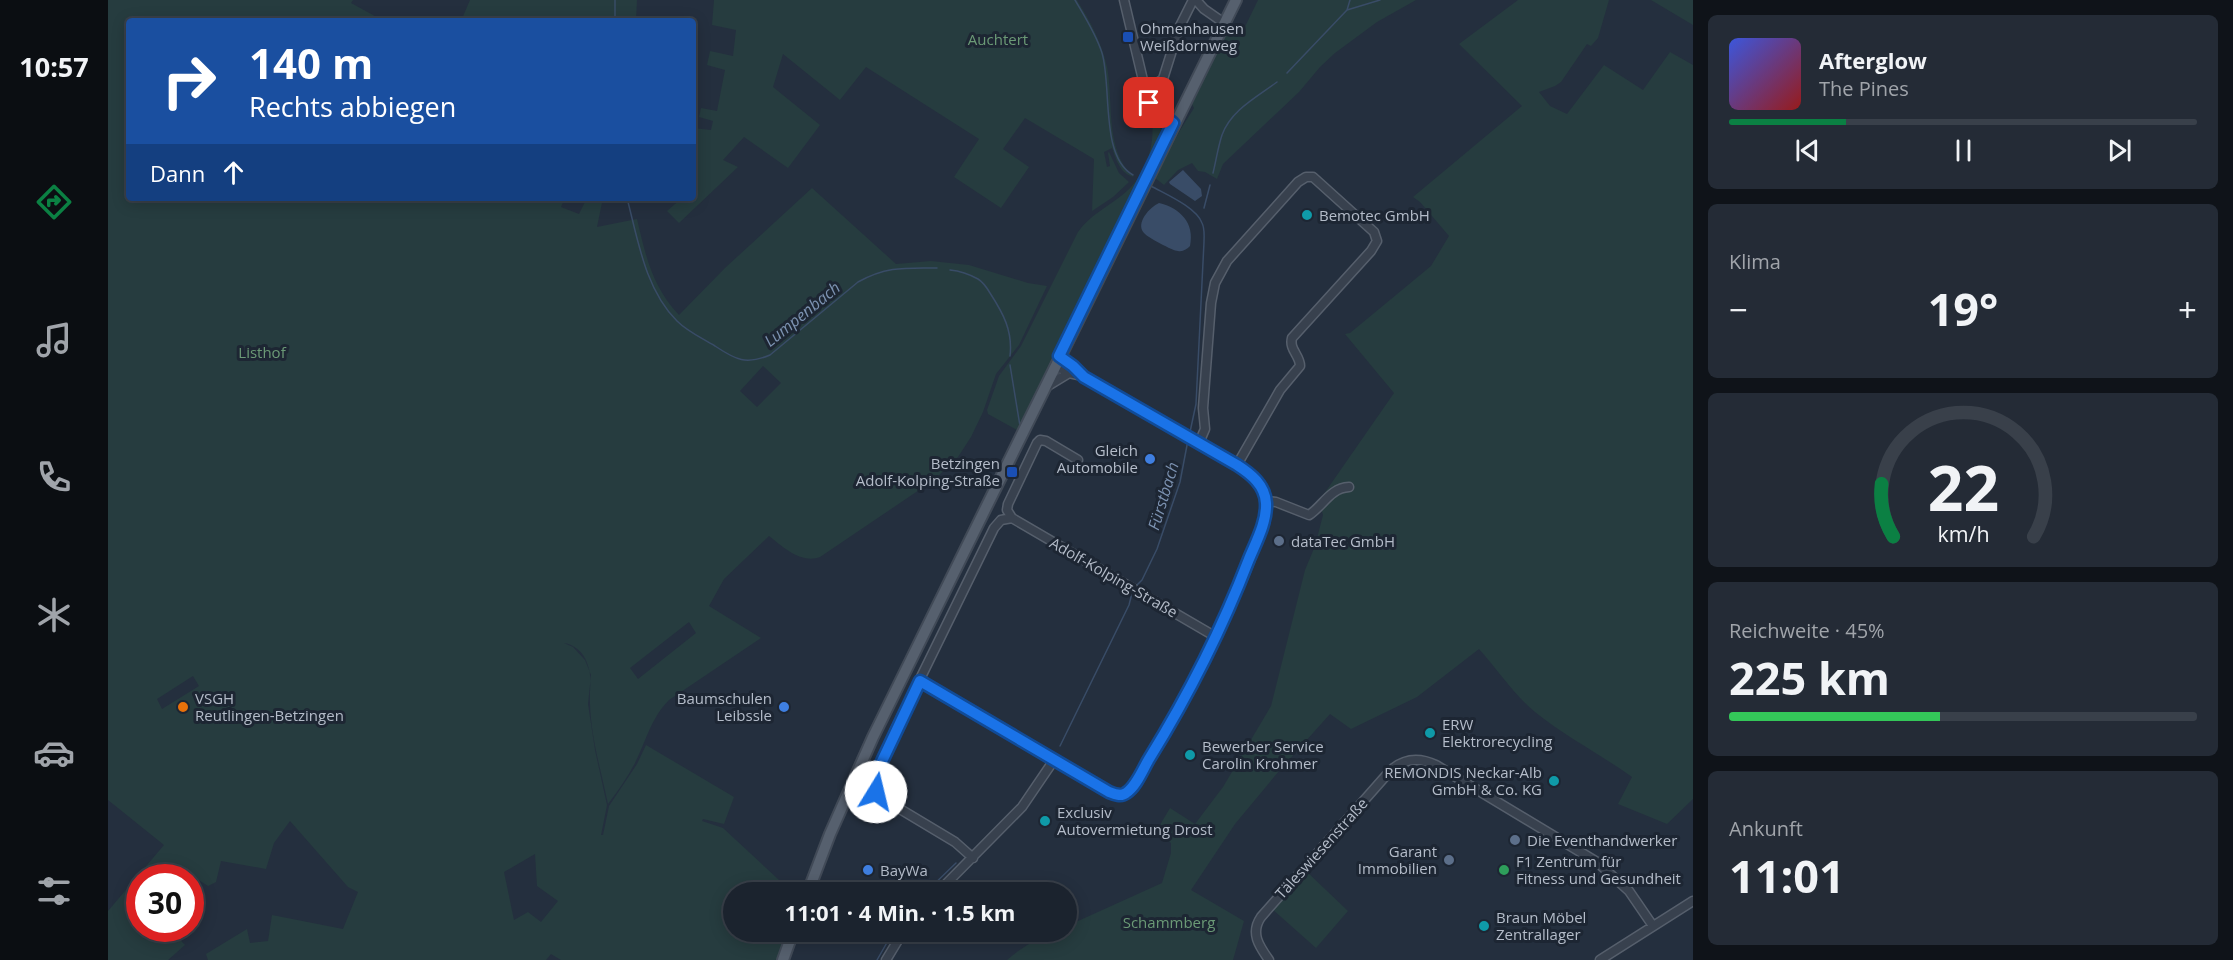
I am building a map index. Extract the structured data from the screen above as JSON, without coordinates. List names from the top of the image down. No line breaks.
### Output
{"streets":{"street":["Adolf-Kolping-Straße","Täleswiesenstraße"]},"water":["Lumpenbach","Fürstbach"],"parks":["Auchtert","Listhof","Schammberg"],"places":{"transit":["Ohmenhausen Weißdornweg","Betzingen Adolf-Kolping-Straße"],"other":["Bemotec GmbH","Gleich Automobile","dataTec GmbH","VSGH Reutlingen-Betzingen","Baumschulen Leibssle","ERW Elektrorecycling","Bewerber Service Carolin Krohmer","REMONDIS Neckar-Alb GmbH & Co. KG","Exclusiv Autovermietung Drost","Die Eventhandwerker","Garant Immobilien","BayWa","F1 Zentrum für Fitness und Gesundheit","Braun Möbel Zentrallager"]},"page":{"tabs":"10:57","turn":["140 m","Rechts abbiegen"],"song":["Afterglow","The Pines"],"then":"Dann","tile":["Klima",["Reichweite · 45%","225 km"],["Ankunft","11:01"]],"heat":["−","19°","+"],"limit":"30","trip":"11:01 · 4 Min. · 1.5 km","gauge":["22","km/h"]}}
